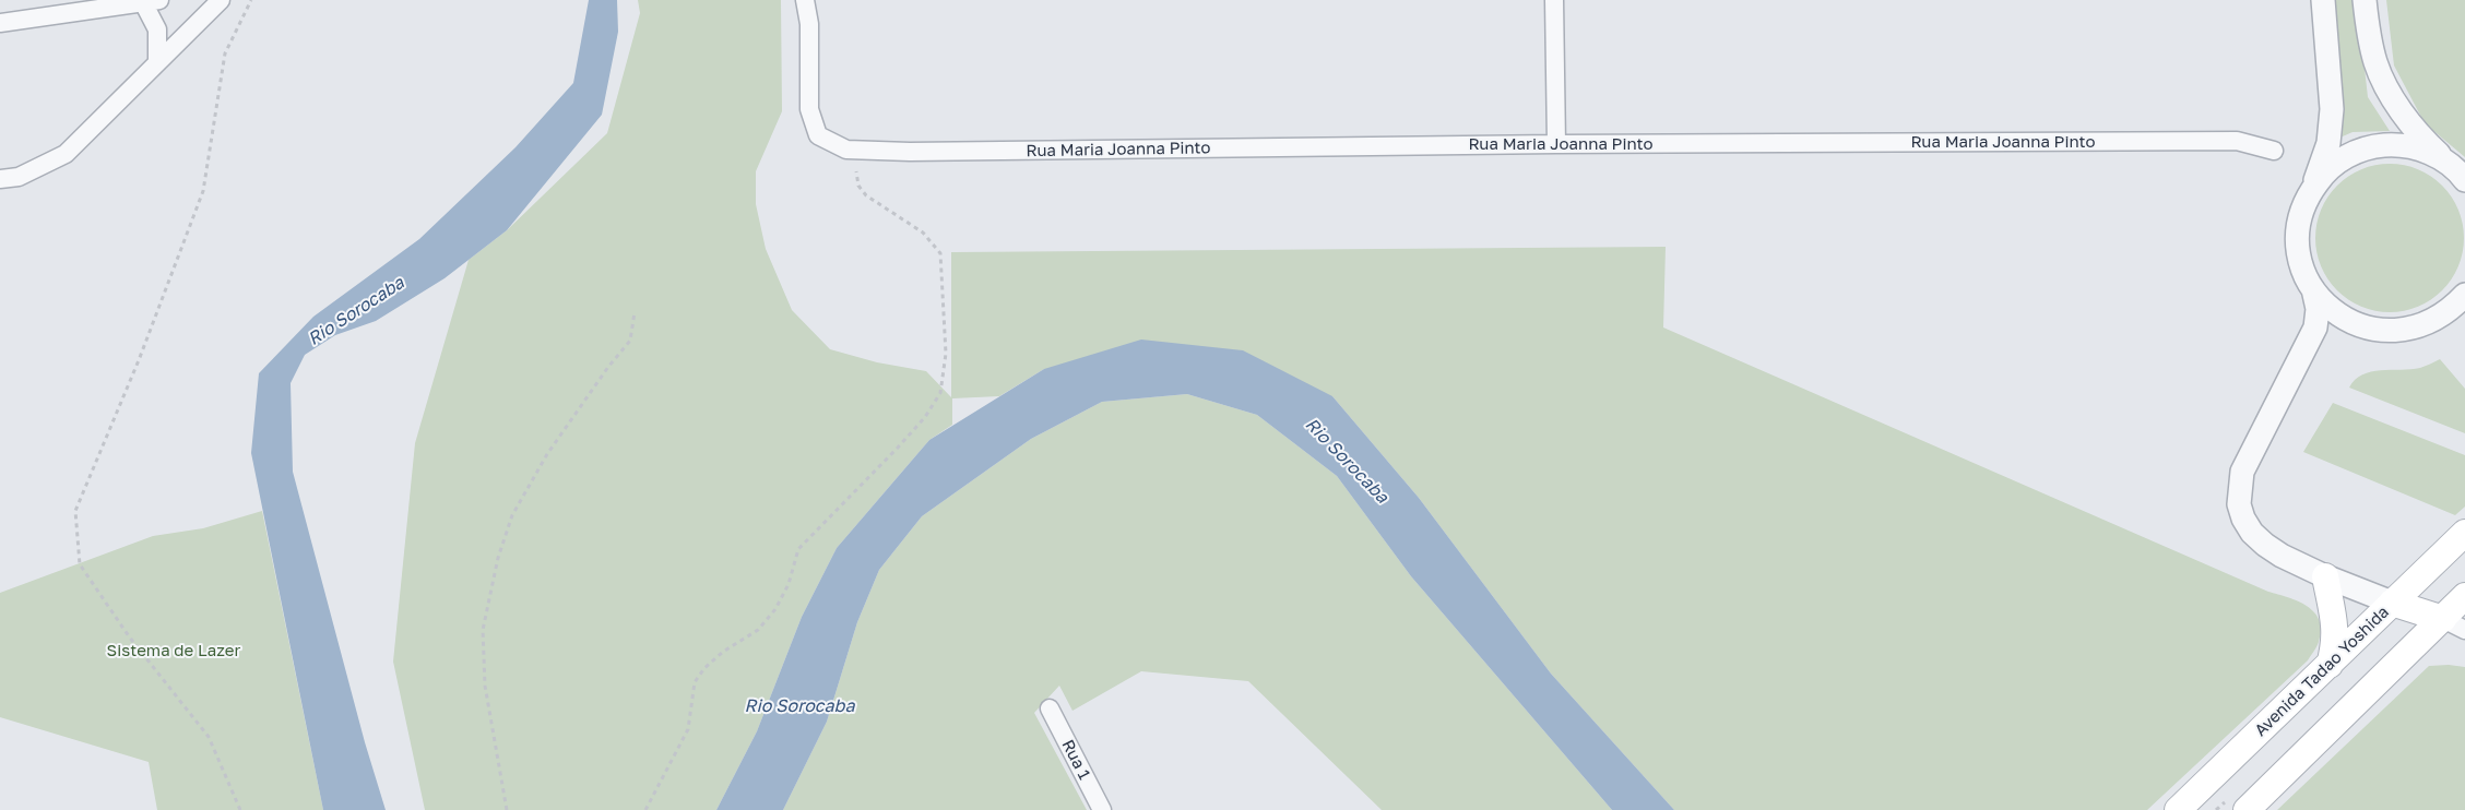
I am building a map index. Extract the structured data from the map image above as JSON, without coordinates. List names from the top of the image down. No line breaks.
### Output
{"streets":{"main road":["Avenida Tadao Yoshida"],"street":["Rua Maria Joanna Pinto","Rua 1"]},"water":["Rio Sorocaba"],"parks":["Sistema de Lazer"]}
